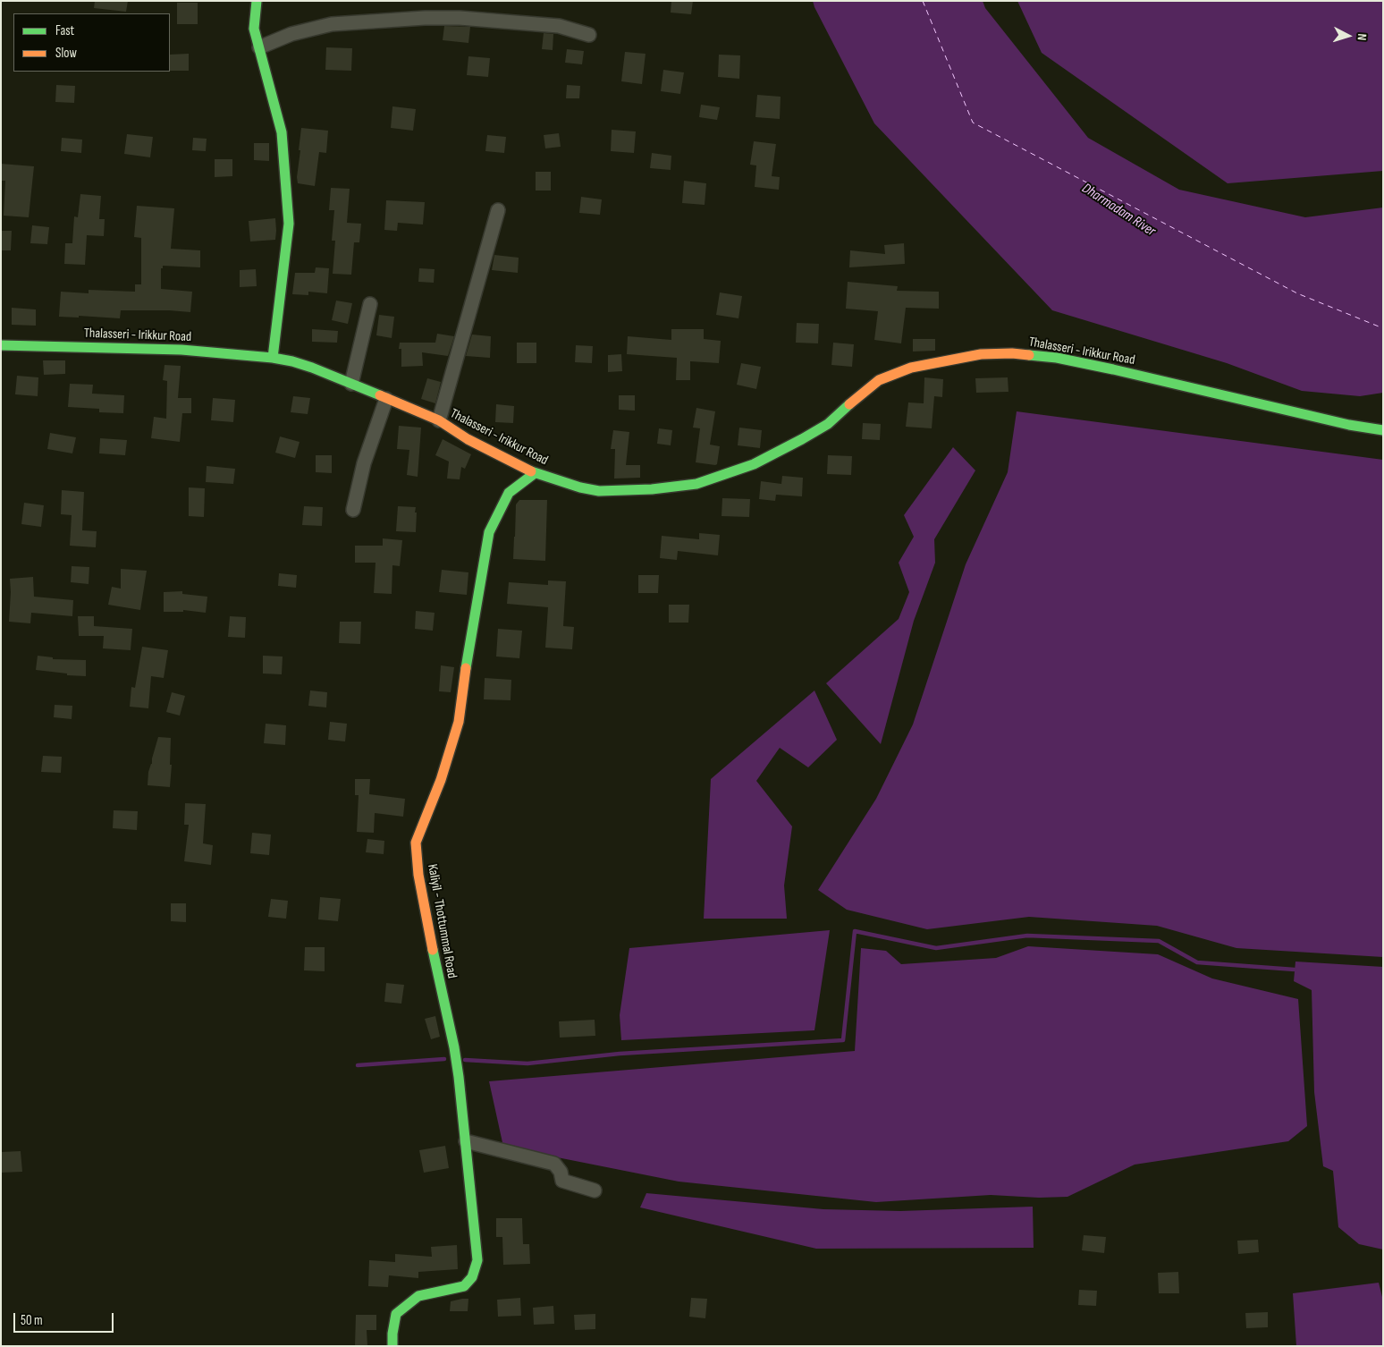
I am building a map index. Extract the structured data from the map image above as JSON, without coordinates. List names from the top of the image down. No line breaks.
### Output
{"streets":{"main road":["Thalasseri - Irikkur Road","Kaliyil - Thottummal Road"]},"crossings":[["Thalasseri - Irikkur Road","Kaliyil - Thottummal Road"]],"water":["Dharmadam River"],"legend":["Fast","Slow"],"scale_bar":"50 m","north":"right"}
